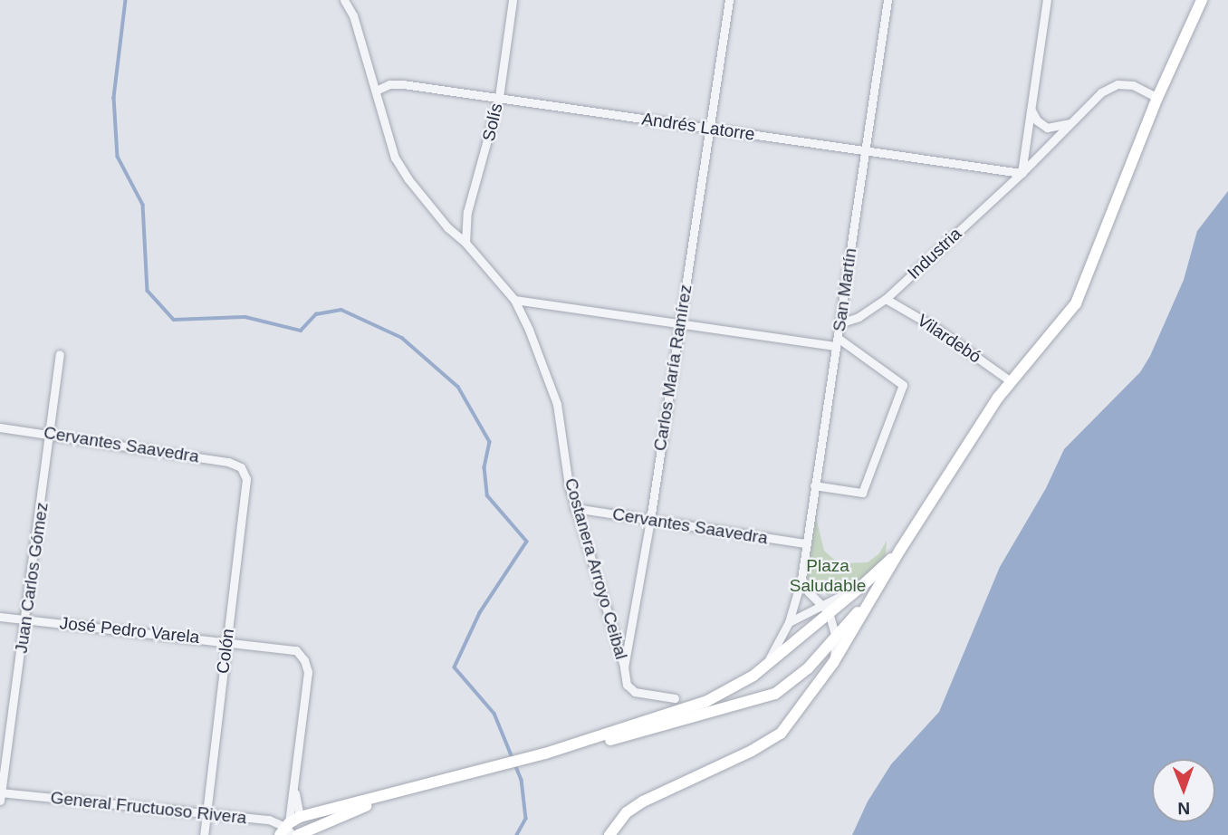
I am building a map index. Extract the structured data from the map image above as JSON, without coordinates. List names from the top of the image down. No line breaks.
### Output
{"streets":{"street":["Solís","Andrés Latorre","Industria","San Martín","Vilardebó","Carlos María Ramírez","Cervantes Saavedra","Costanera Arroyo Ceibal","Juan Carlos Gómez","José Pedro Varela","Colón","General Fructuoso Rivera"]},"crossings":[["Solís","Andrés Latorre"],["Solís","Costanera Arroyo Ceibal"],["Andrés Latorre","Industria"],["Andrés Latorre","San Martín"],["Andrés Latorre","Carlos María Ramírez"],["Andrés Latorre","Costanera Arroyo Ceibal"],["Industria","San Martín"],["Industria","Vilardebó"],["San Martín","Cervantes Saavedra"],["Carlos María Ramírez","Cervantes Saavedra"],["Carlos María Ramírez","Costanera Arroyo Ceibal"],["Cervantes Saavedra","Costanera Arroyo Ceibal"],["Cervantes Saavedra","Juan Carlos Gómez"],["Cervantes Saavedra","Colón"],["Juan Carlos Gómez","José Pedro Varela"],["Juan Carlos Gómez","General Fructuoso Rivera"],["José Pedro Varela","Colón"],["José Pedro Varela","General Fructuoso Rivera"],["Colón","General Fructuoso Rivera"]],"parks":["Plaza Saludable"],"north":"bottom"}
